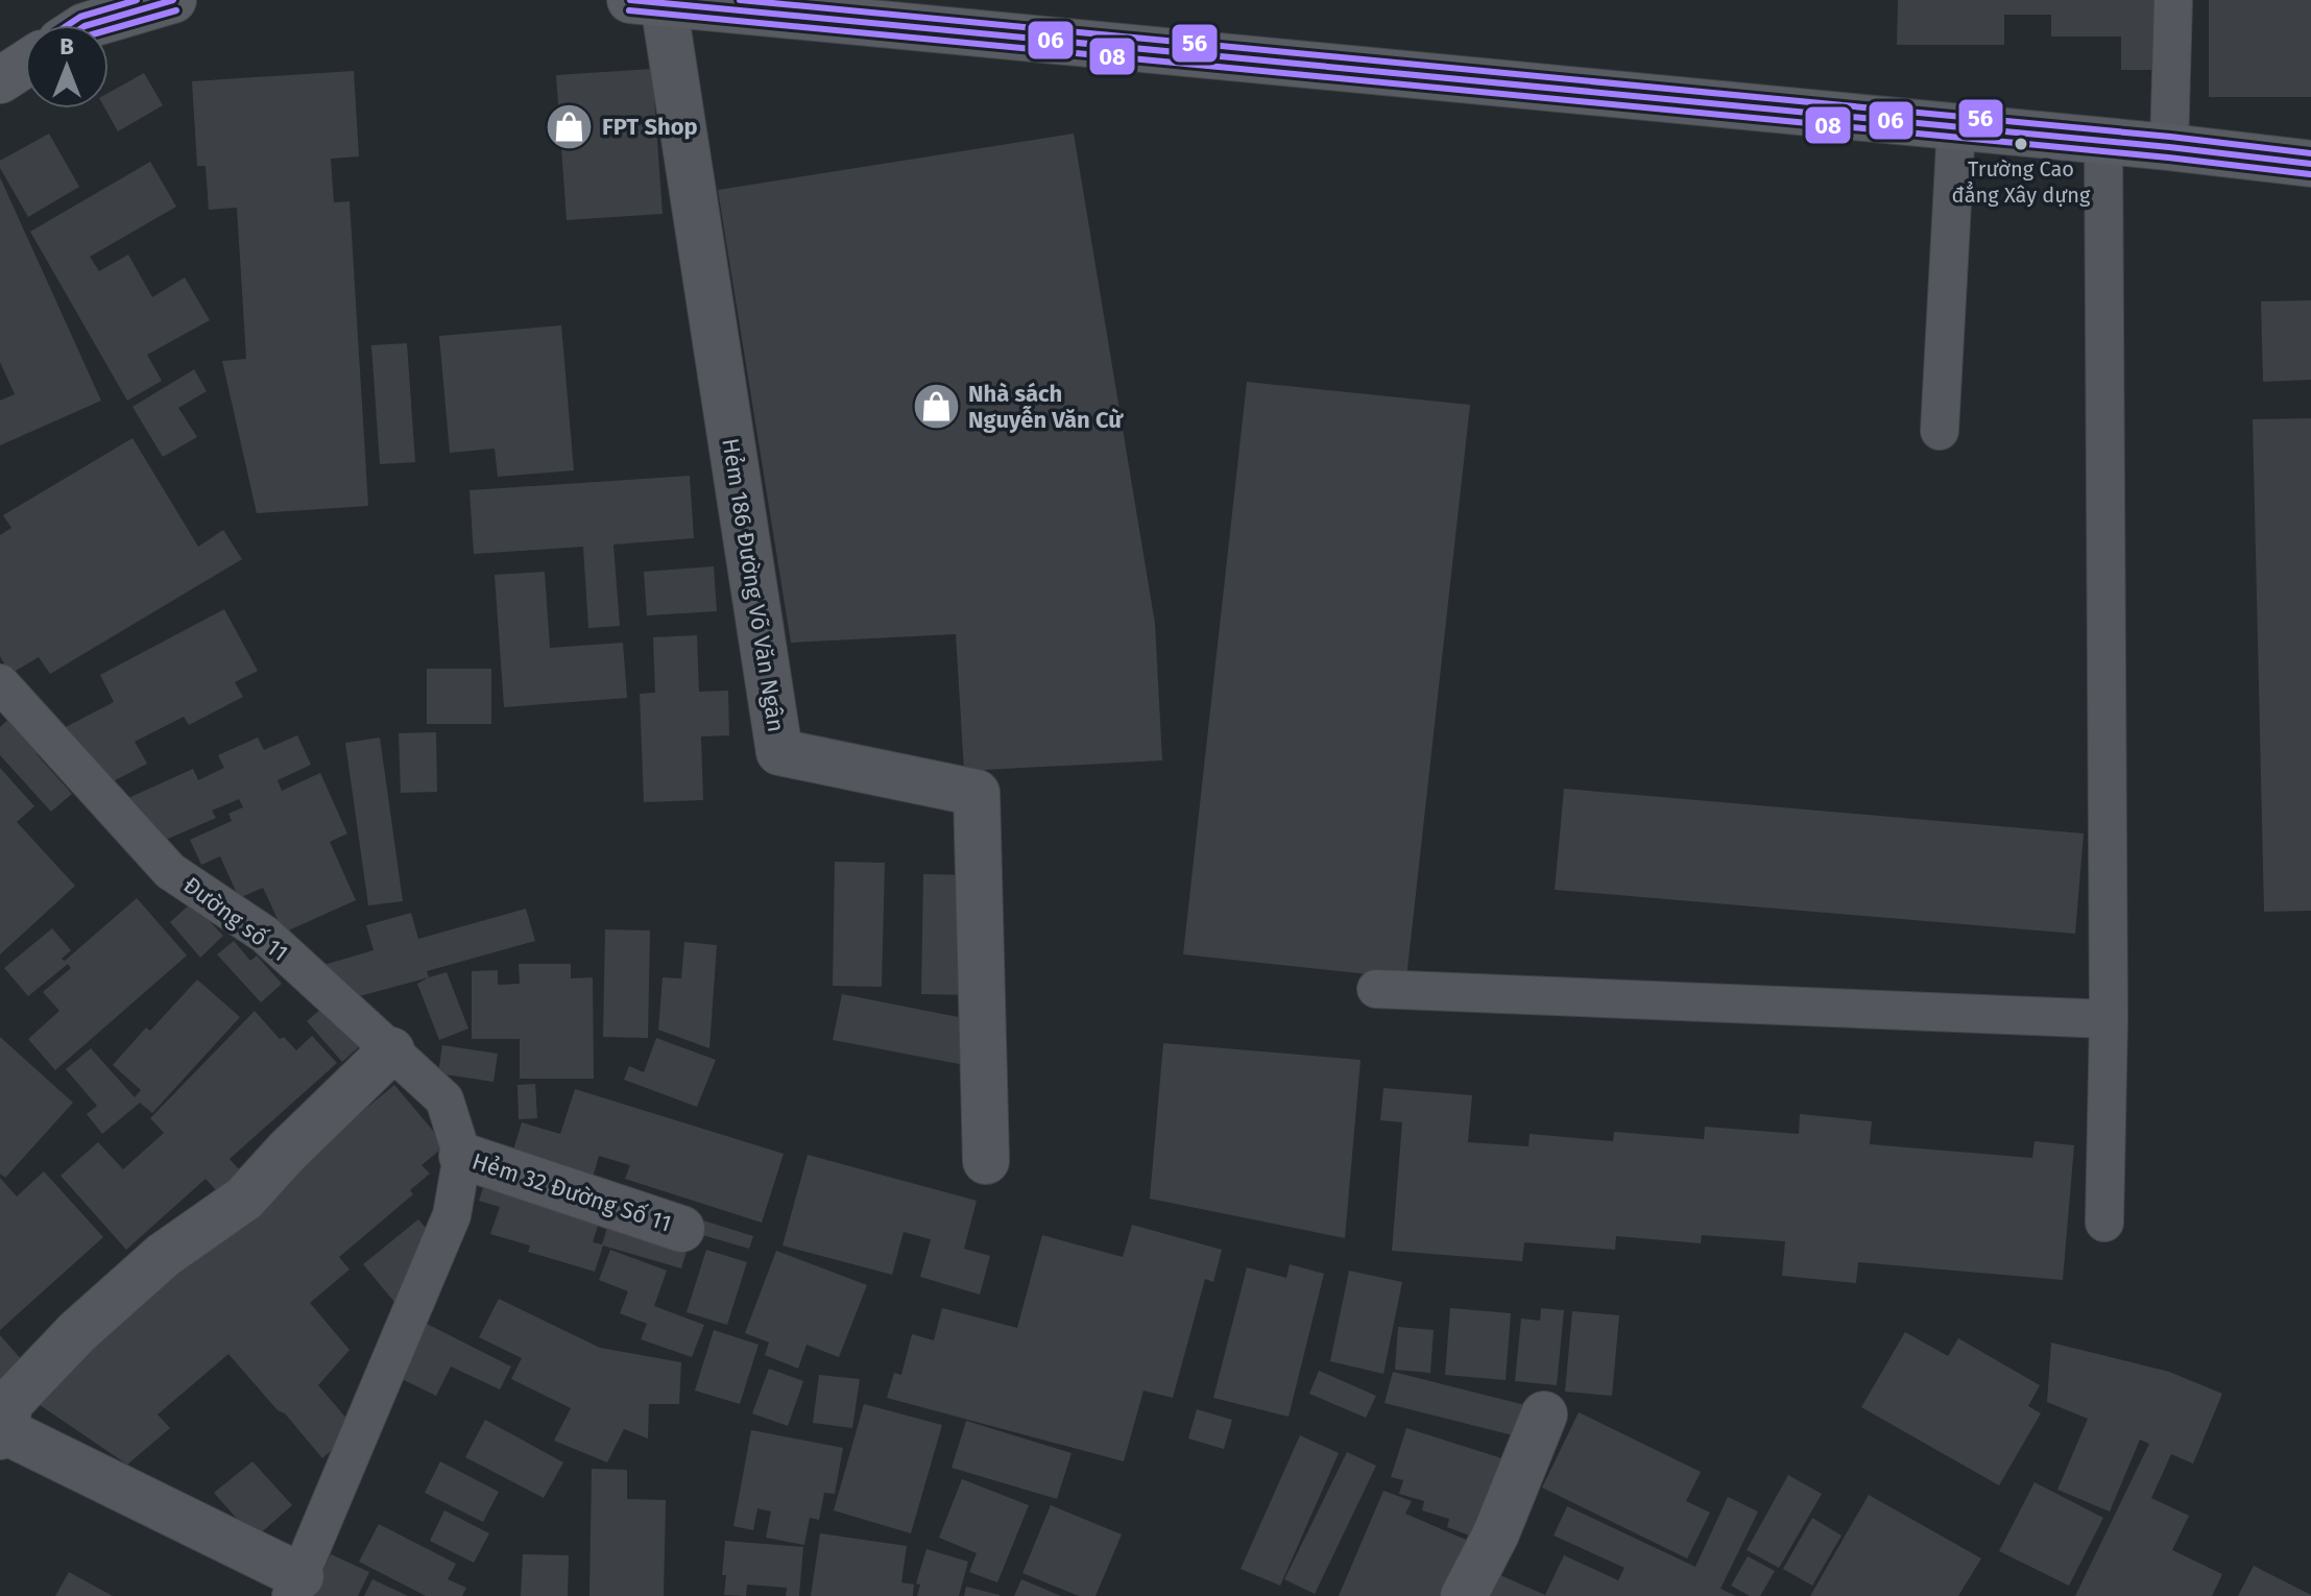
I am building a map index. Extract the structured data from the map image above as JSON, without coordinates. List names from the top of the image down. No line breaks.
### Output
{"streets":{"street":["Hẻm 186 Đường Võ Văn Ngân","Hẻm 32 Đường Số 11"],"lane":["Đường số 11"]},"crossings":[["Đường số 11","Hẻm 32 Đường Số 11"]],"places":{"shop":["FPT Shop","Nhà sách Nguyễn Văn Cừ"],"other":["Trường Cao đẳng Xây dựng"]},"lines":["transit line 06","transit line 56","transit line 08"],"north":"top"}
